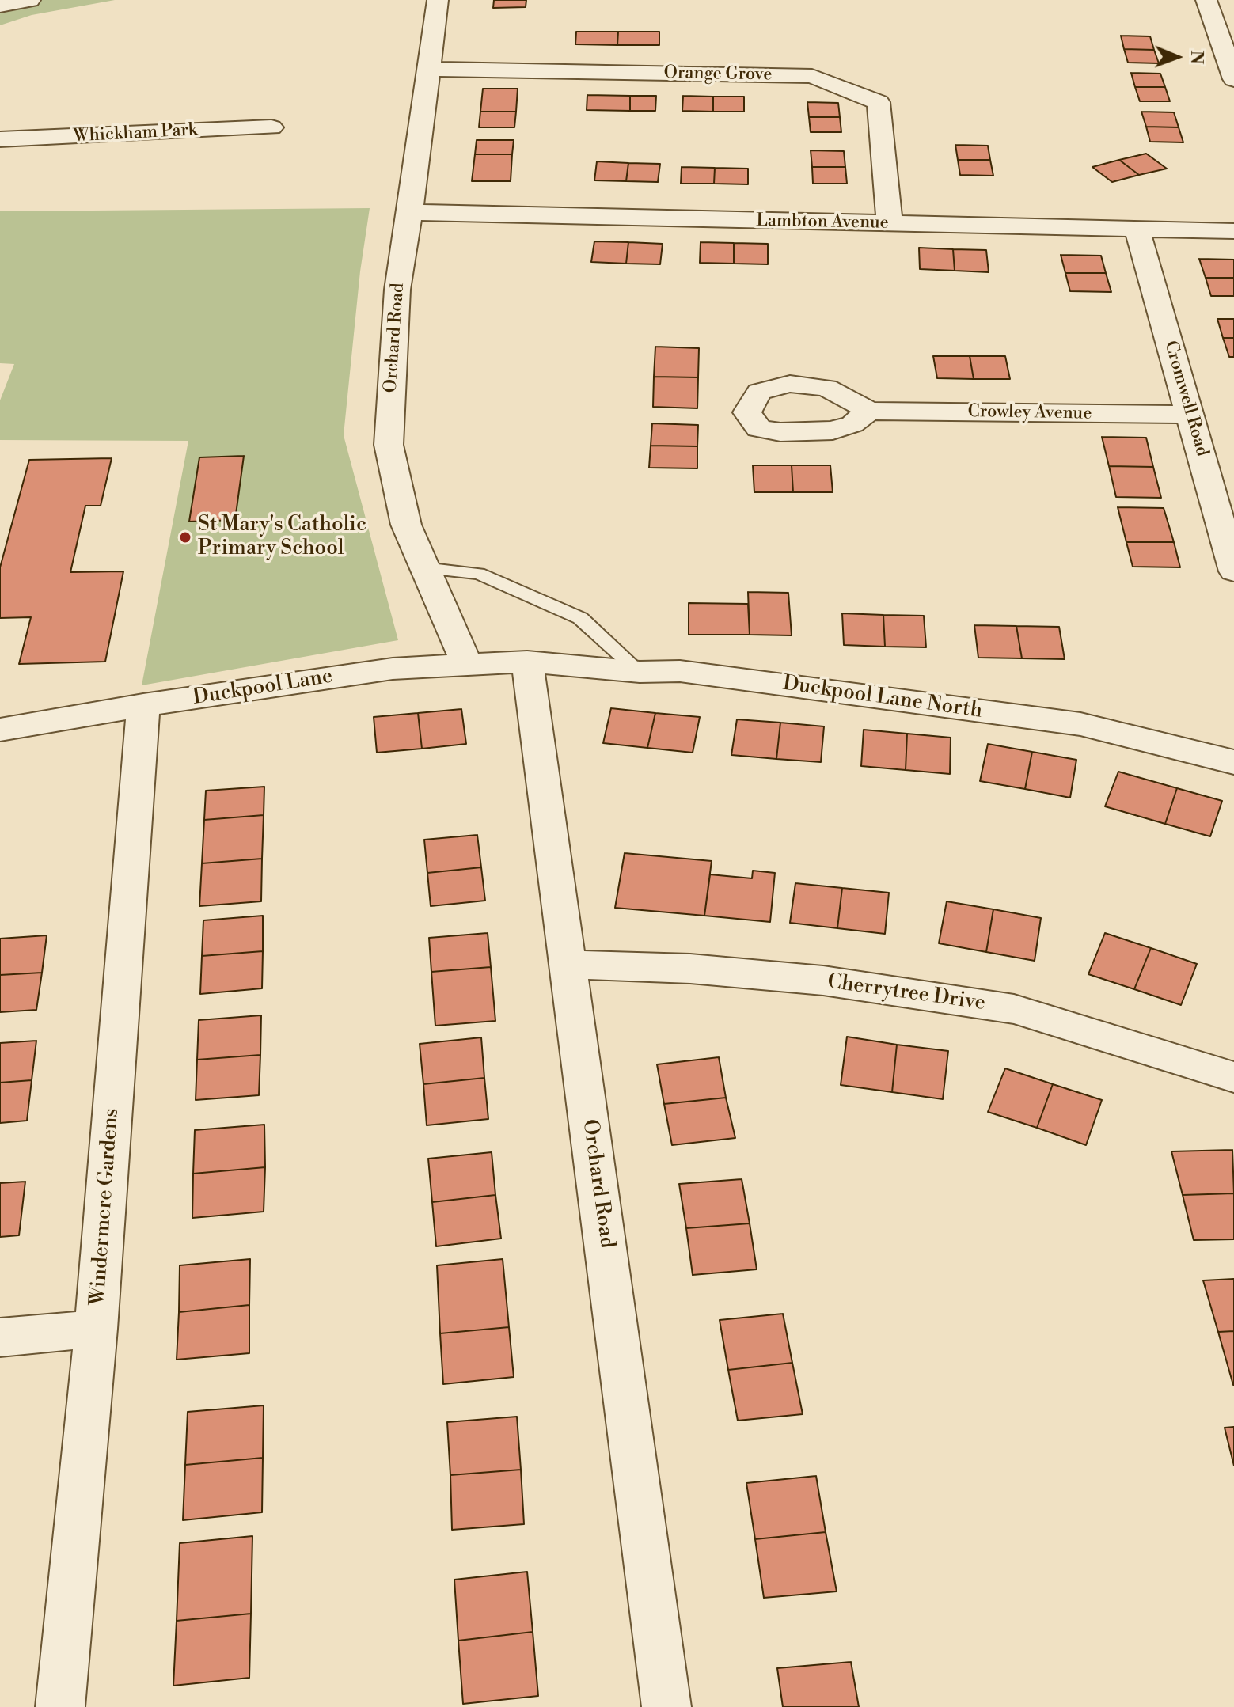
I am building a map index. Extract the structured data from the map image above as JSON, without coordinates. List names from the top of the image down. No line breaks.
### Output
{"streets":{"street":["Orange Grove","Whickham Park","Lambton Avenue","Orchard Road","Cromwell Road","Crowley Avenue","Duckpool Lane","Duckpool Lane North","Cherrytree Drive","Windermere Gardens"]},"crossings":[["Orange Grove","Lambton Avenue"],["Orange Grove","Orchard Road"],["Lambton Avenue","Orchard Road"],["Lambton Avenue","Cromwell Road"],["Orchard Road","Duckpool Lane"],["Orchard Road","Duckpool Lane North"],["Orchard Road","Cherrytree Drive"],["Cromwell Road","Crowley Avenue"],["Duckpool Lane","Duckpool Lane North"],["Duckpool Lane","Windermere Gardens"]],"places":["St Mary's Catholic Primary School"],"north":"right"}
